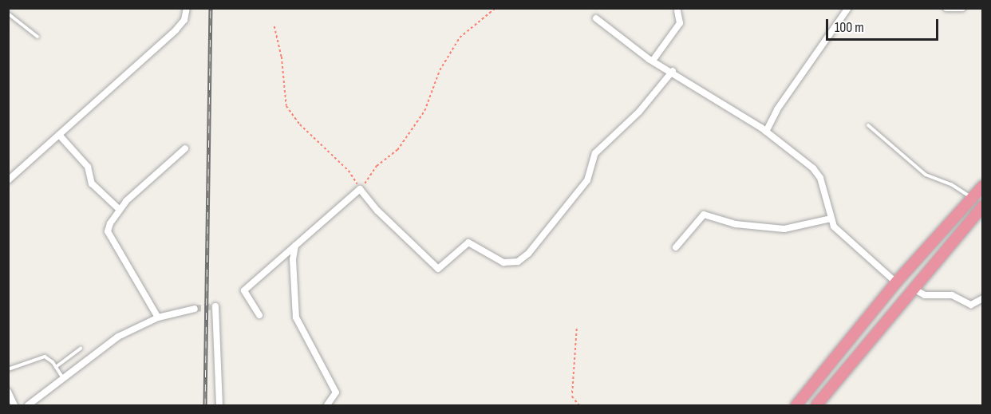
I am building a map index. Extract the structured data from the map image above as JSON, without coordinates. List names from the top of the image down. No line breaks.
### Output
{"scale_bar":"100 m"}
